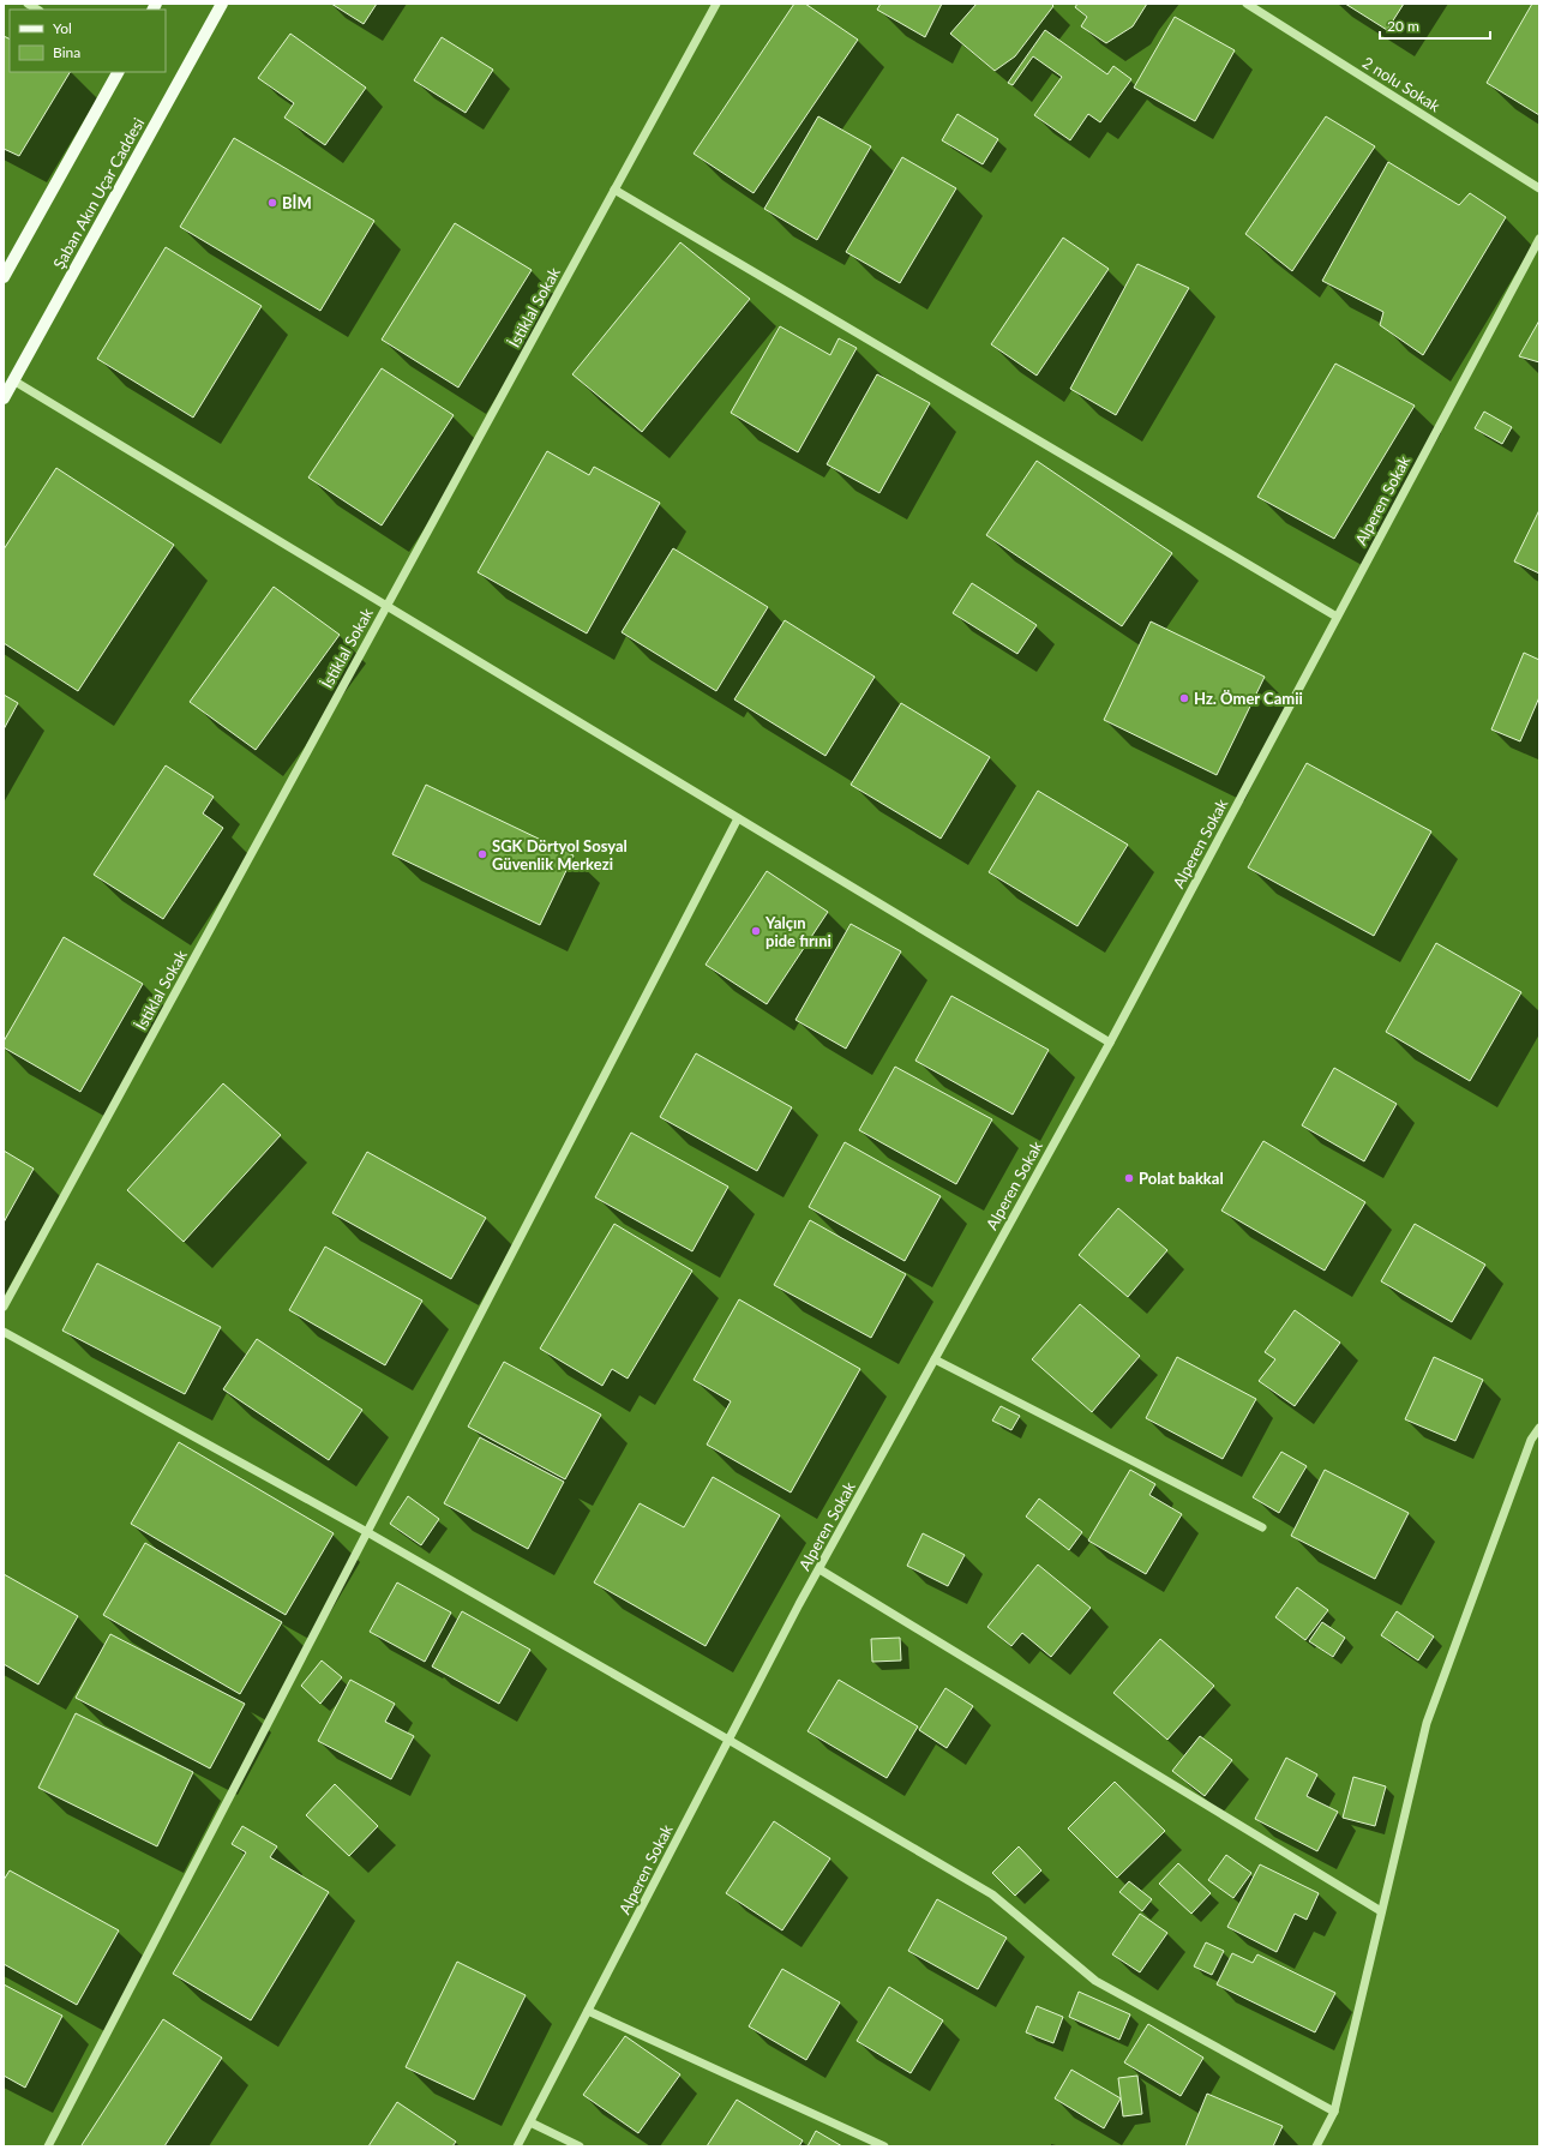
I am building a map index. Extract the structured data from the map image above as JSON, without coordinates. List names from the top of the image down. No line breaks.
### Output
{"streets":{"main road":["Şaban Akın Uçar Caddesi"],"street":["2 nolu Sokak","İstiklal Sokak","Alperen Sokak"]},"places":["BİM","Hz. Ömer Camii","SGK Dörtyol Sosyal Güvenlik Merkezi","Yalçın pide fırıni","Polat bakkal"],"legend":["Yol","Bina"],"scale_bar":"20 m"}
